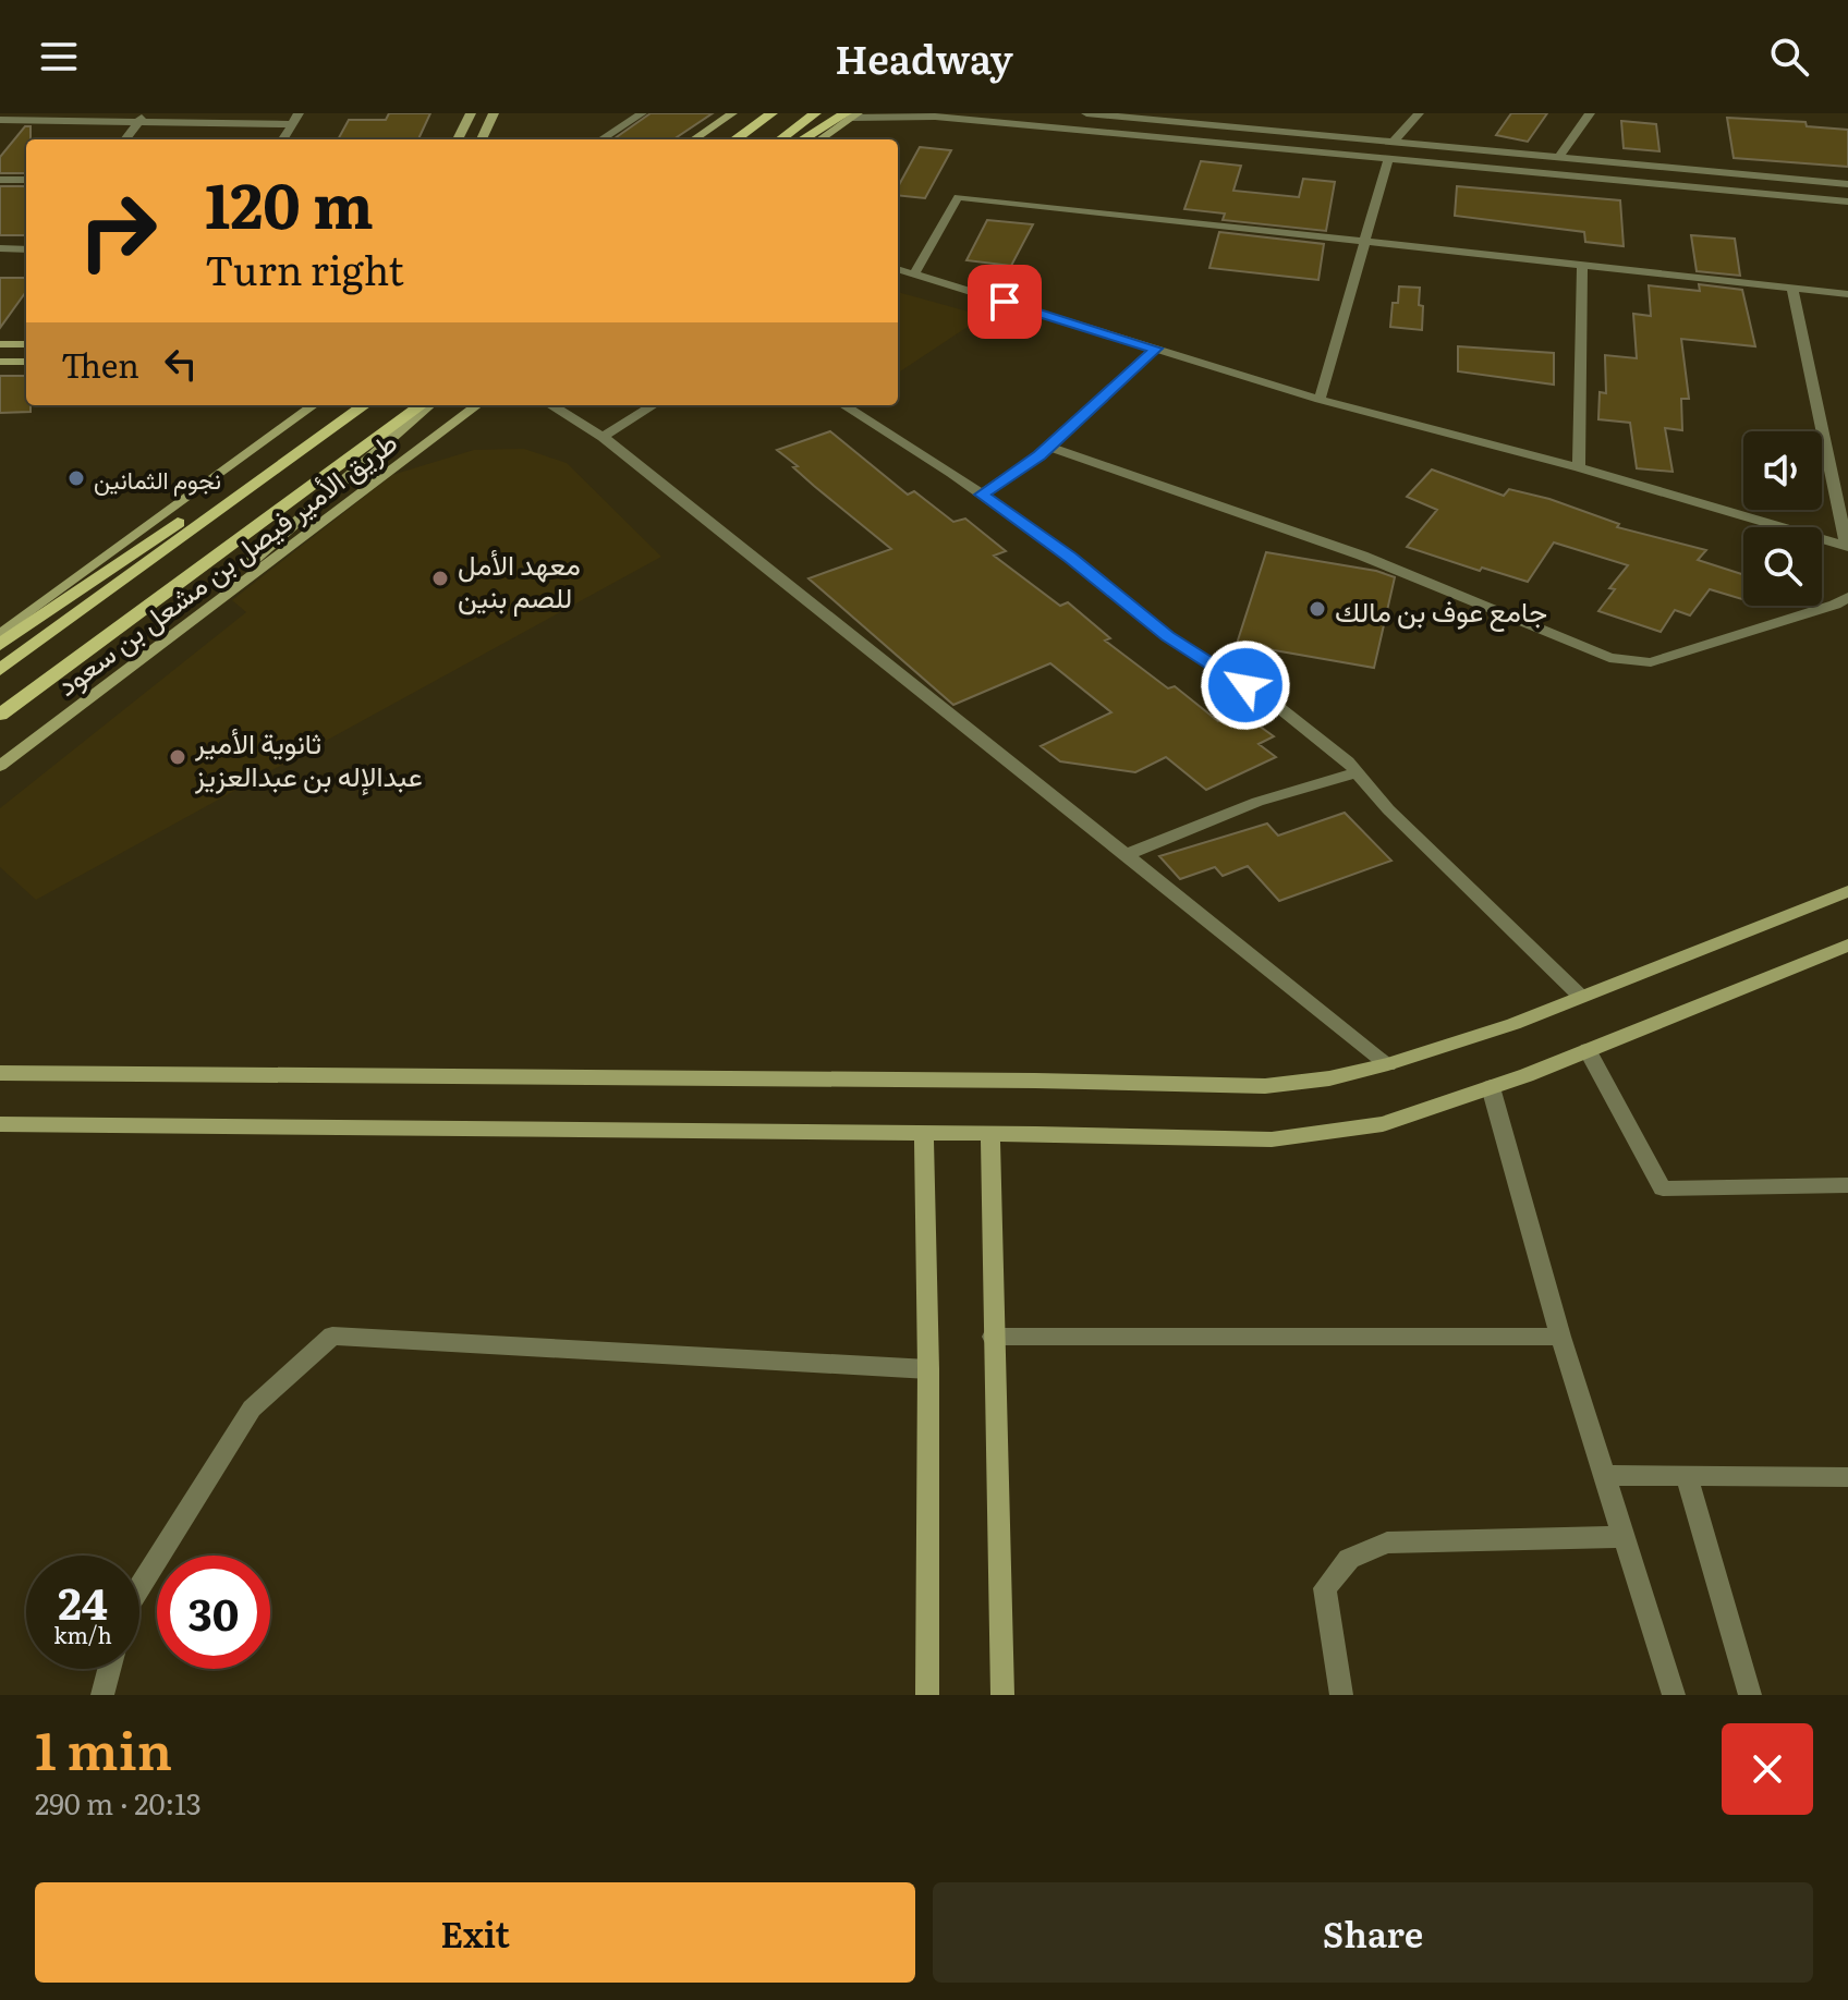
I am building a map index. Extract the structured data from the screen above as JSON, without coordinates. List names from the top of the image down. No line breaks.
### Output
{"streets":{"main road":["طريق الأمير فيصل بن مشعل بن سعود"]},"places":["نجوم الثمانين","معهد الأمل للصم بنين","جامع عوف بن مالك","ثانوية الأمير عبدالإله بن عبدالعزيز"],"page":{"header":"Headway","turn":["120 m","Turn right"],"then":"Then","speed":"24 km/h","limit":"30","heading":["1 min","290 m · 20:13"],"buttons":["Exit","Share"]}}
